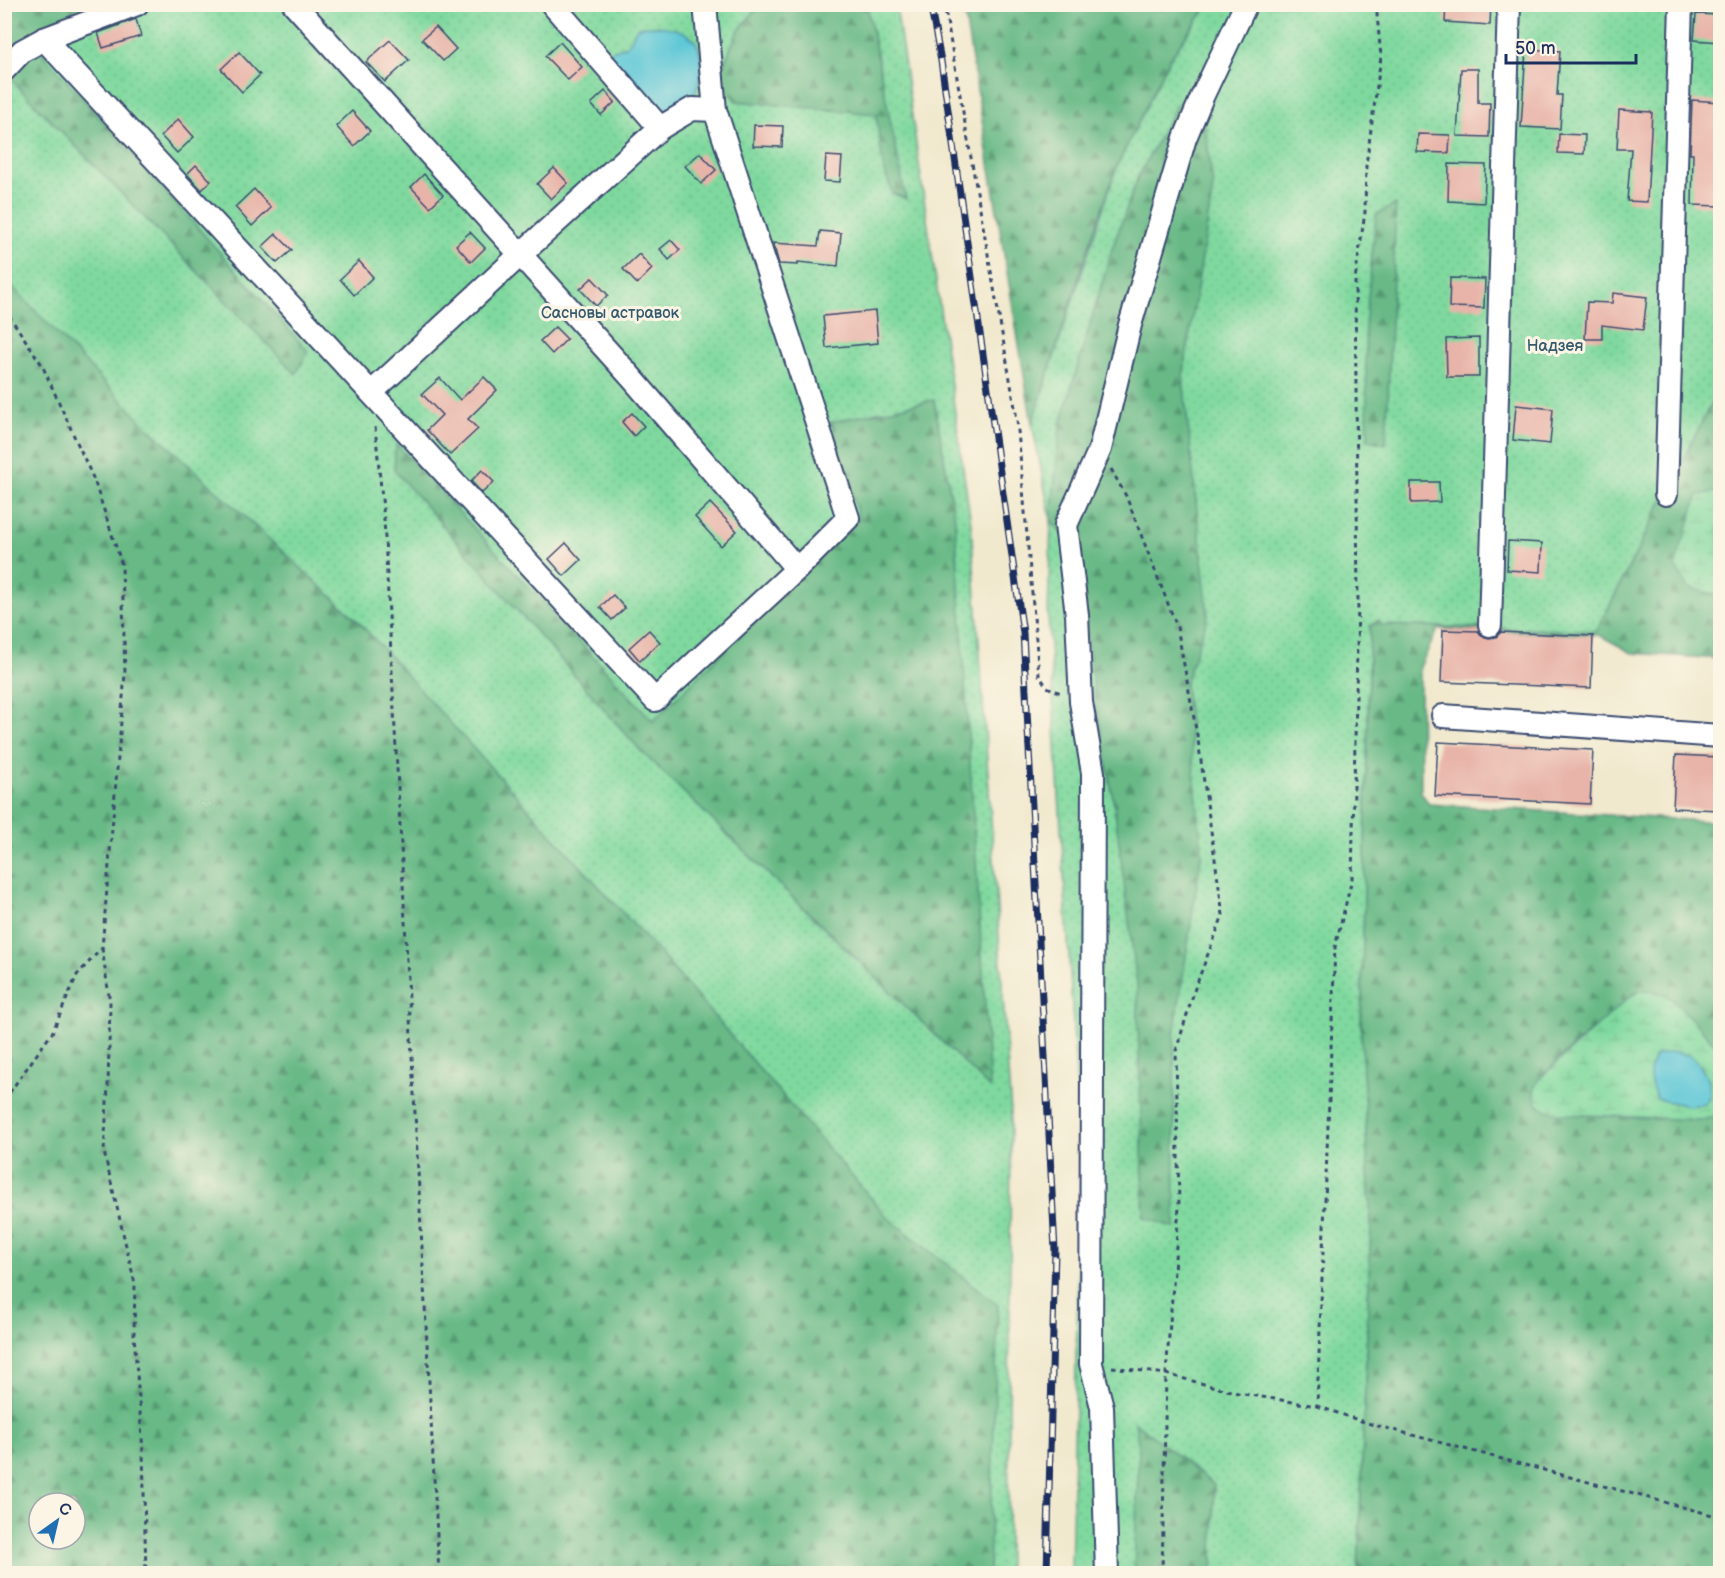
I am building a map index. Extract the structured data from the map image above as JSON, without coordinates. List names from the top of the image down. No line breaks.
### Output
{"parks":["Сасновы астравок","Надзея"],"scale_bar":"50 m","north":"top right"}
